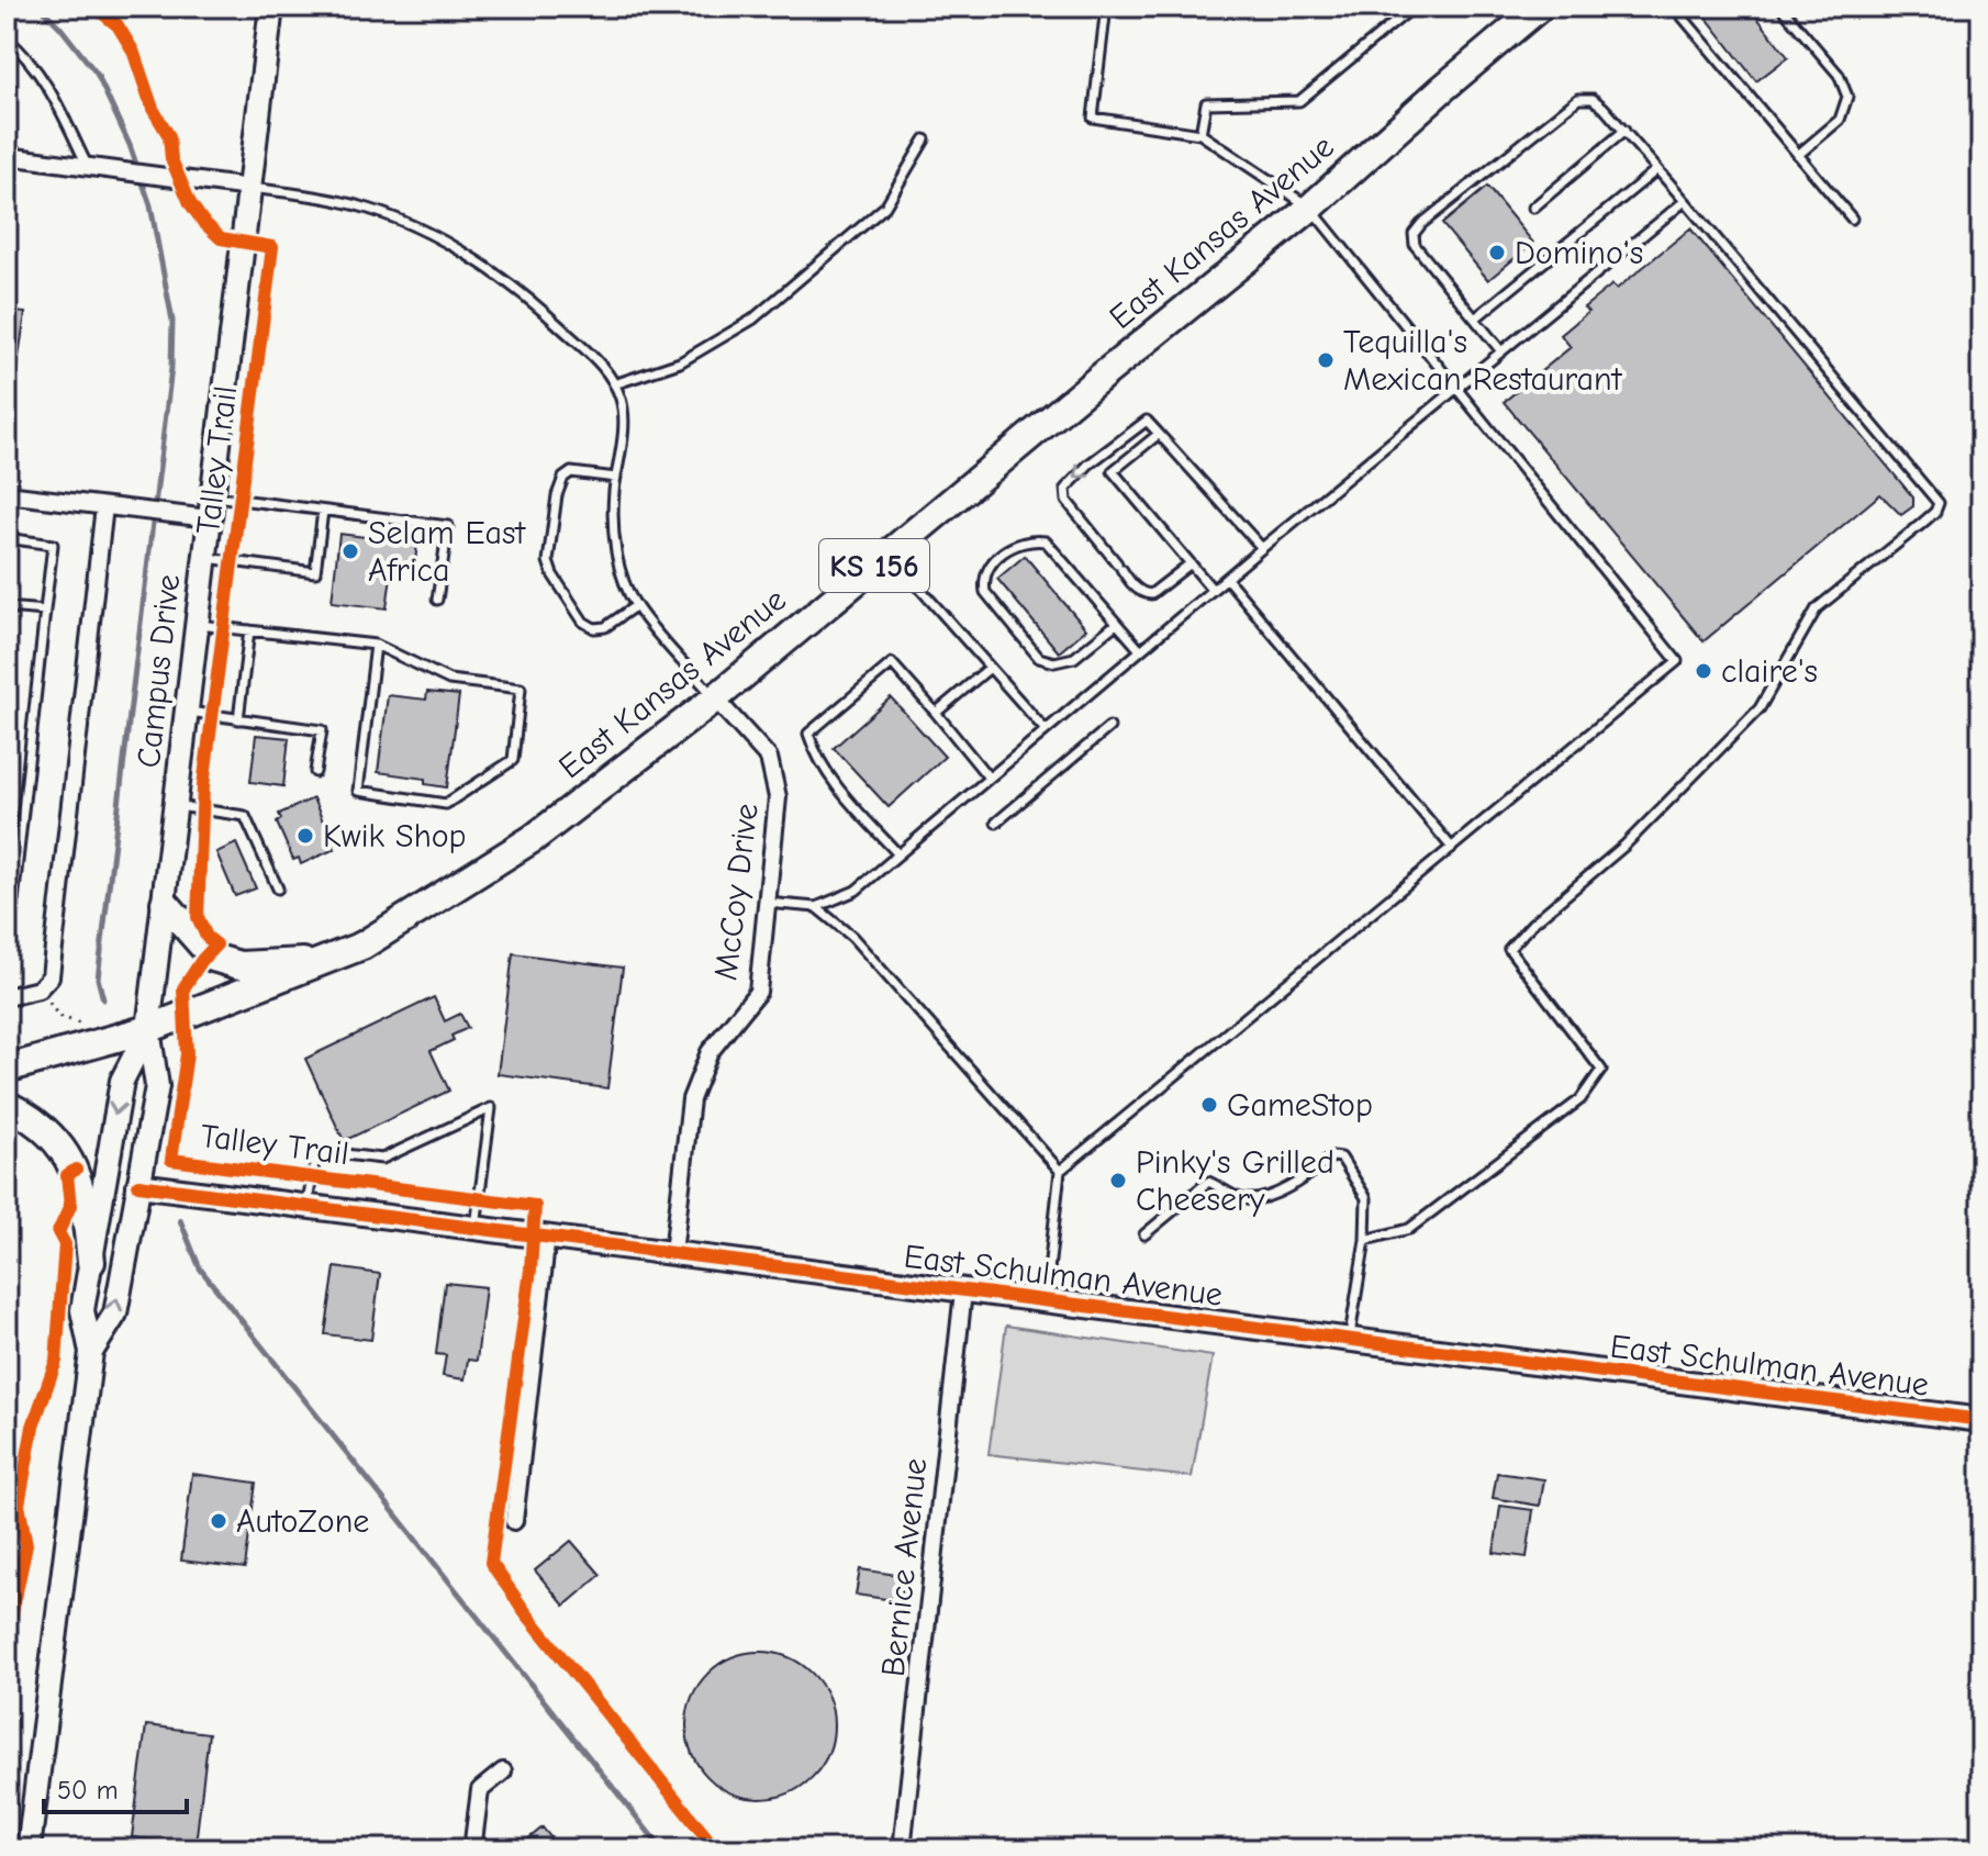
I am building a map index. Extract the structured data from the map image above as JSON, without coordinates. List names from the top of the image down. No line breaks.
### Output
{"streets":{"main road":["East Kansas Avenue","KS 156","Campus Drive","East Schulman Avenue"],"street":["McCoy Drive","Bernice Avenue"],"cycle path":["Talley Trail"]},"crossings":[["East Kansas Avenue","Campus Drive"],["East Kansas Avenue","McCoy Drive"],["Campus Drive","East Schulman Avenue"],["McCoy Drive","East Schulman Avenue"],["East Schulman Avenue","Bernice Avenue"]],"places":["Domino's","Tequilla's Mexican Restaurant","Selam East Africa","claire's","Kwik Shop","GameStop","Pinky's Grilled Cheesery","AutoZone"],"scale_bar":"50 m"}
